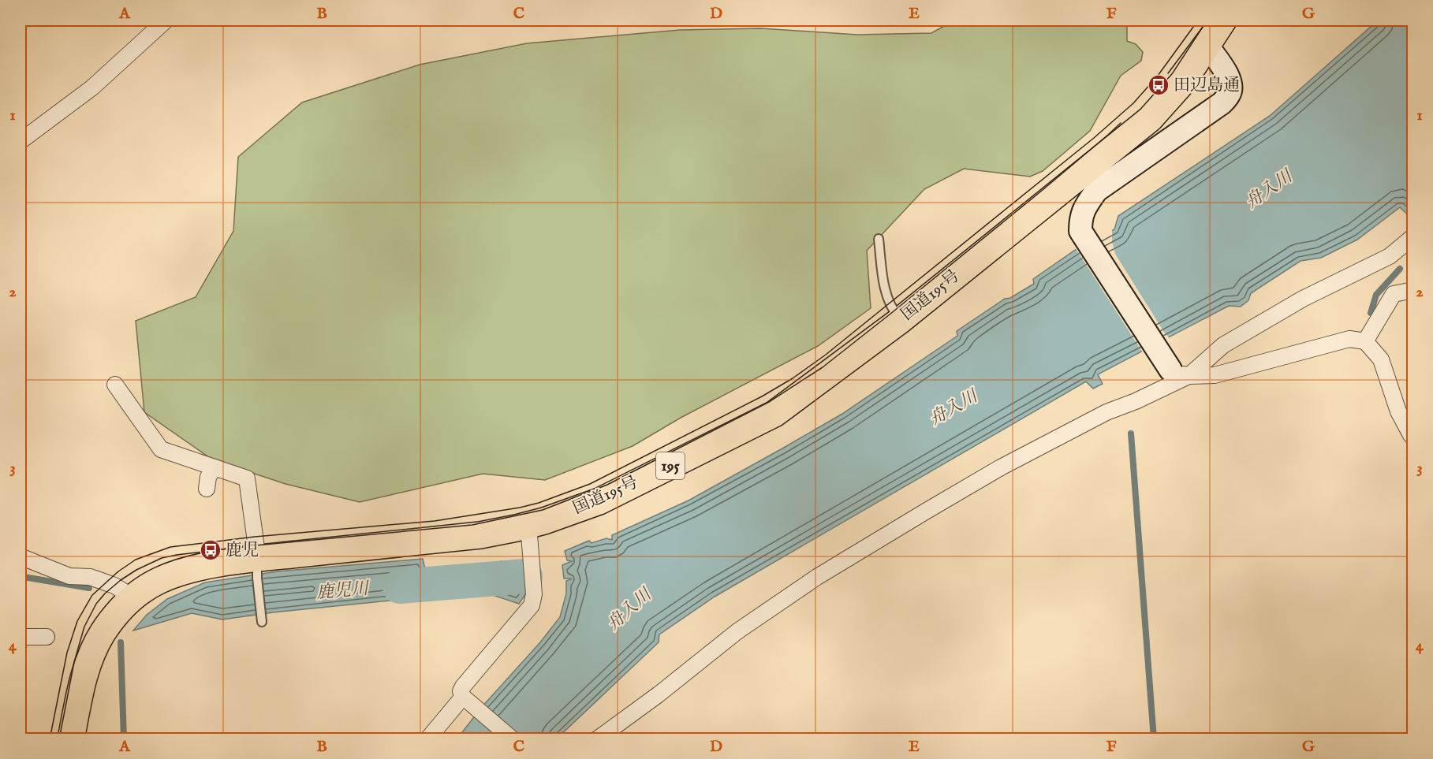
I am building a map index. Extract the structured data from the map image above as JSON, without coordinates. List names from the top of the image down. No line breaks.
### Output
{"streets":{"highway":["国道195号","195"]},"water":["舟入川","鹿児川"],"places":{"bus stop":["田辺島通","鹿児"]},"grid":{"columns":["A","B","C","D","E","F","G"],"rows":["1","2","3","4"]}}
